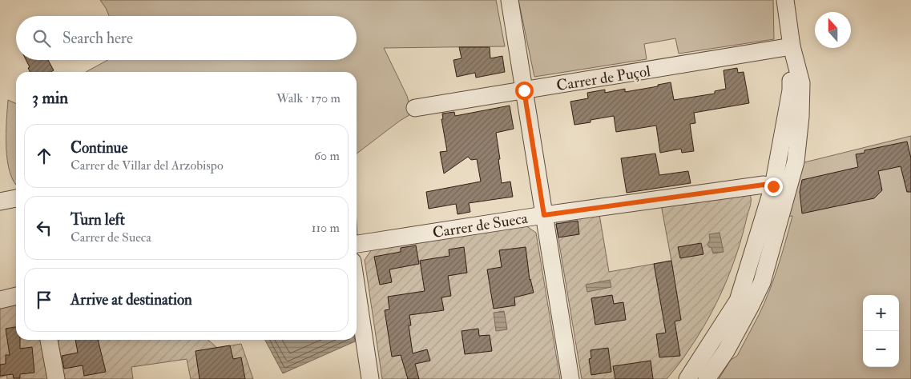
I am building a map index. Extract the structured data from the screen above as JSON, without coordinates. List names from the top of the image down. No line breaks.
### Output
{"streets":{"street":["Carrer de Puçol","Carrer de Sueca"]},"north":"top","page":{"search":"Search here","heading":["3 min","Walk · 170 m"],"list":[["Continue","Carrer de Villar del Arzobispo","60 m"],["Turn left","Carrer de Sueca","110 m"],"Arrive at destination"],"map_buttons":["+","−"]}}
